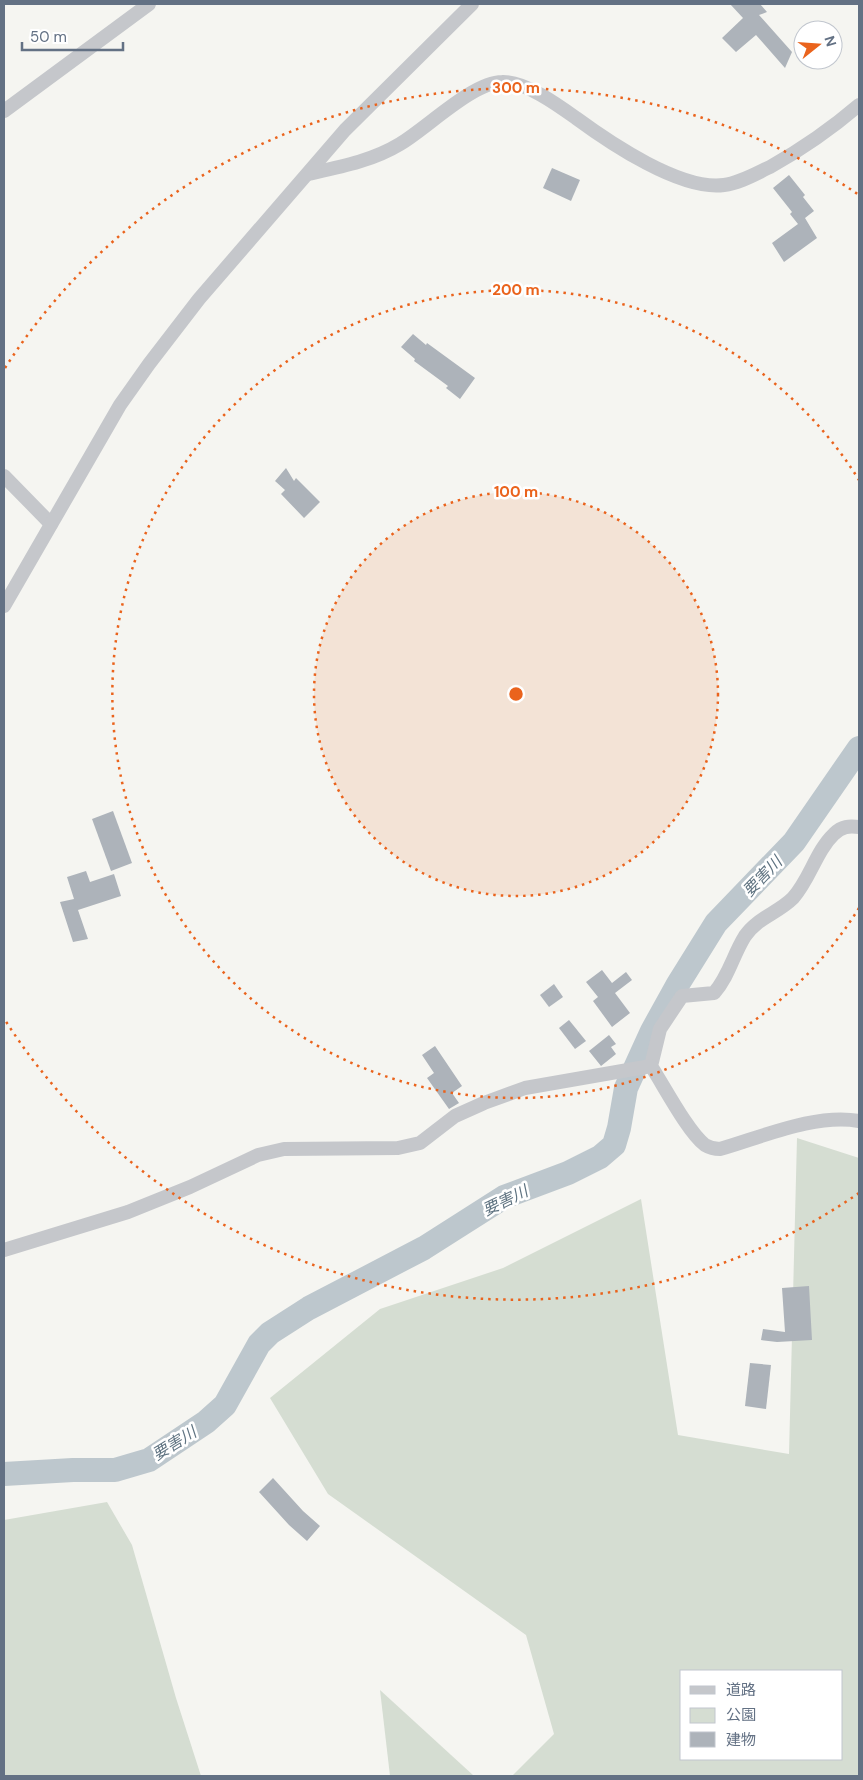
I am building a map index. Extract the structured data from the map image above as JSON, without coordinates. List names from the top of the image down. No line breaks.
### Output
{"water":["要害川"],"legend":["道路","公園","建物"],"scale_bar":"50 m","north":"right","rings":["300 m","200 m","100 m"]}
